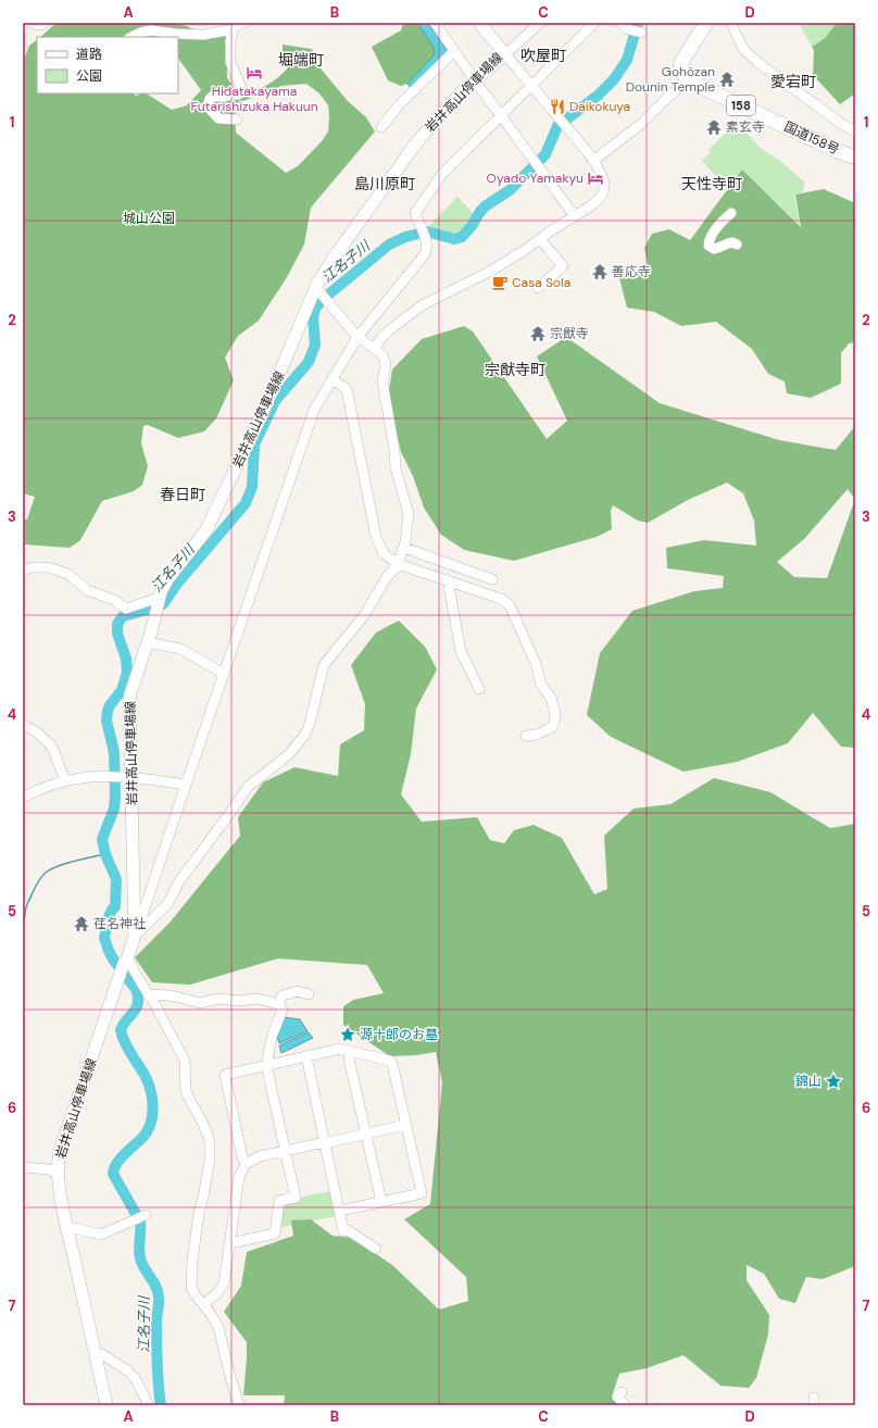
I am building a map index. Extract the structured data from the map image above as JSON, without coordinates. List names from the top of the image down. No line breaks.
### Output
{"streets":{"highway":["158","国道158号"],"main road":["岩井高山停車場線"]},"districts":["吹屋町","堀端町","愛宕町","島川原町","天性寺町","宗猷寺町","春日町"],"water":["江名子川"],"parks":["城山公園"],"places":{"hotel":["Hidatakayama Futarishizuka Hakuun","Oyado Yamakyu"],"temple":["Gohōzan Dounin Temple","素玄寺","善応寺","宗猷寺","荏名神社"],"restaurant":["Daikokuya"],"cafe":["Casa Sola"],"place":["源十郎のお墓","錦山"]},"legend":["道路","公園"],"grid":{"columns":["A","B","C","D"],"rows":["1","2","3","4","5","6","7"]}}
